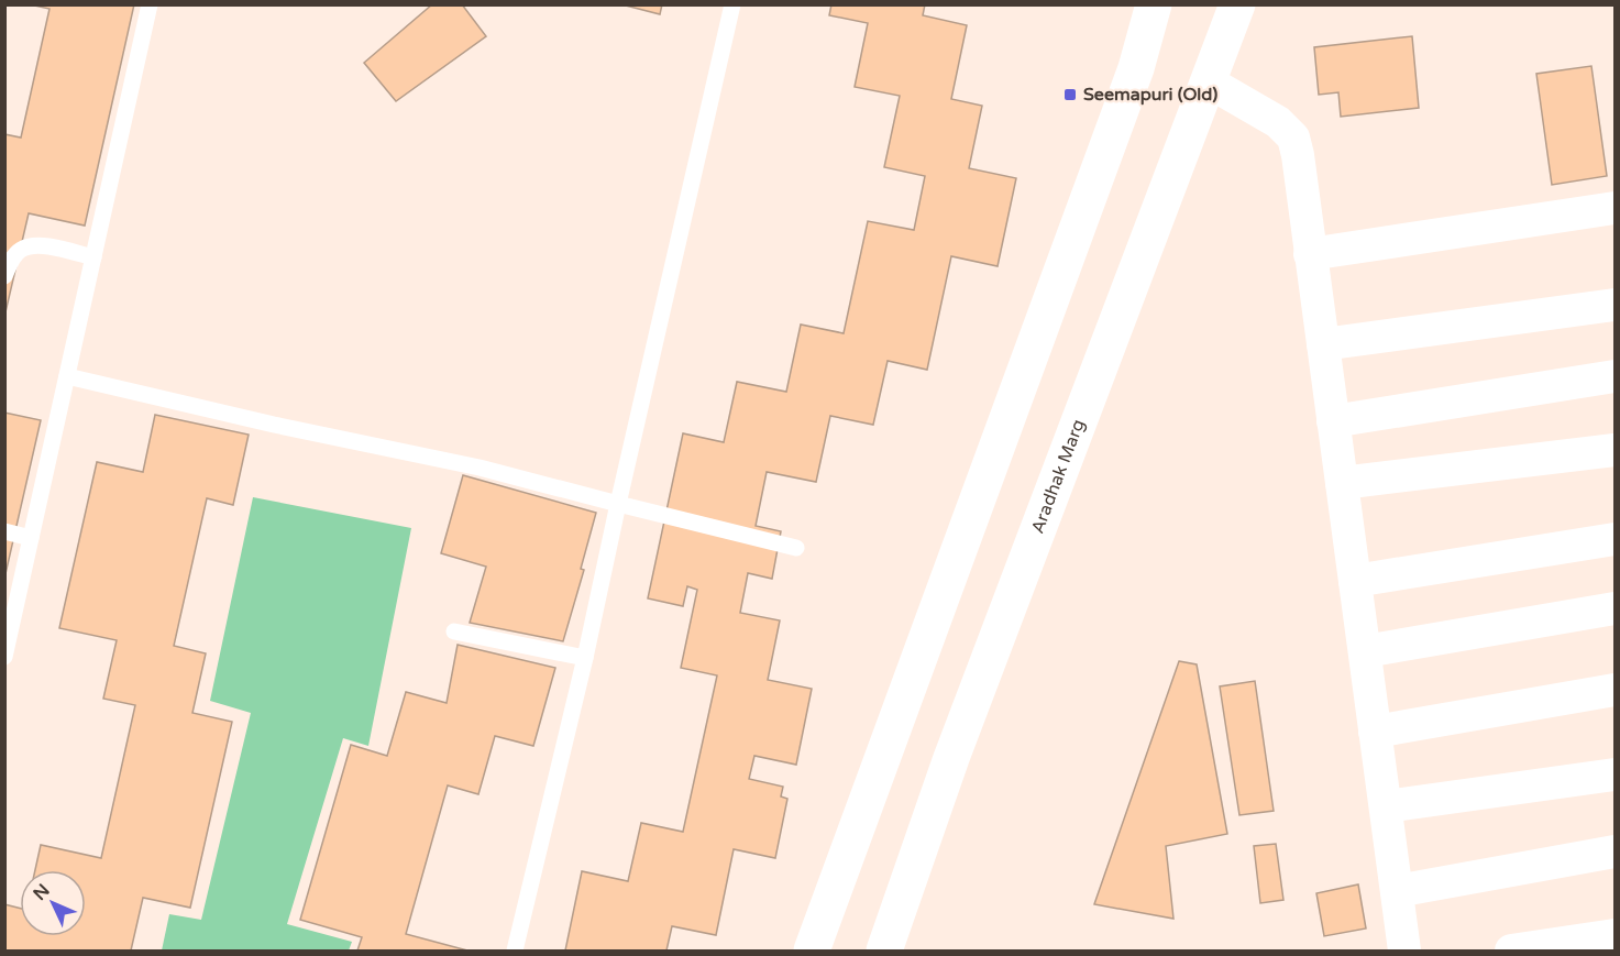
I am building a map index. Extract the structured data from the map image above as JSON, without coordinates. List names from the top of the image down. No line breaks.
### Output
{"streets":{"main road":["Aradhak Marg"]},"places":{"transit":["Seemapuri (Old)"]},"north":"top left"}
